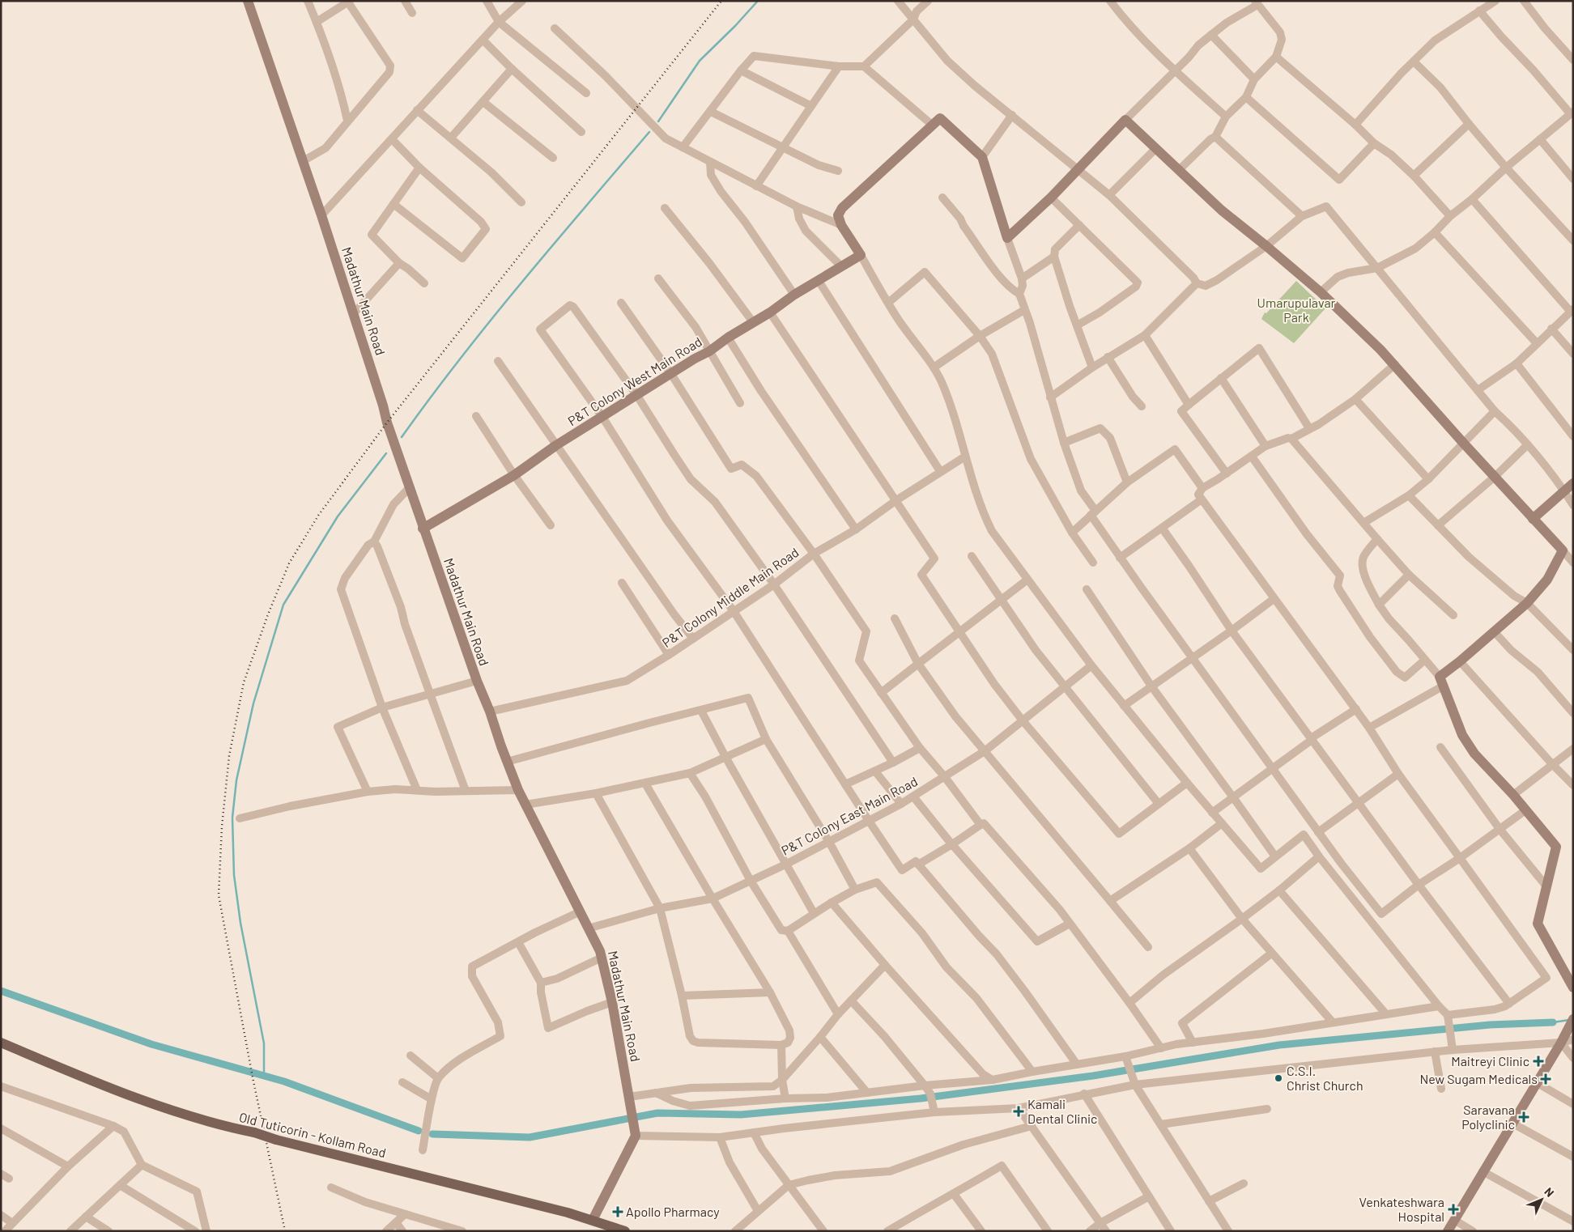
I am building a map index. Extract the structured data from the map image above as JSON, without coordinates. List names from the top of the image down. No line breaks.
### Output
{"streets":{"main road":["Old Tuticorin - Kollam Road"],"street":["Madathur Main Road","P&T Colony West Main Road","P&T Colony Middle Main Road","P&T Colony East Main Road"]},"crossings":[["Madathur Main Road","P&T Colony West Main Road"],["Madathur Main Road","P&T Colony Middle Main Road"],["Madathur Main Road","P&T Colony East Main Road"]],"parks":["Umarupulavar Park"],"places":{"health":["Maitreyi Clinic","New Sugam Medicals","Kamali Dental Clinic","Saravana Polyclinic","Venkateshwara Hospital","Apollo Pharmacy"],"other":["C.S.I. Christ Church"]},"north":"top right"}
